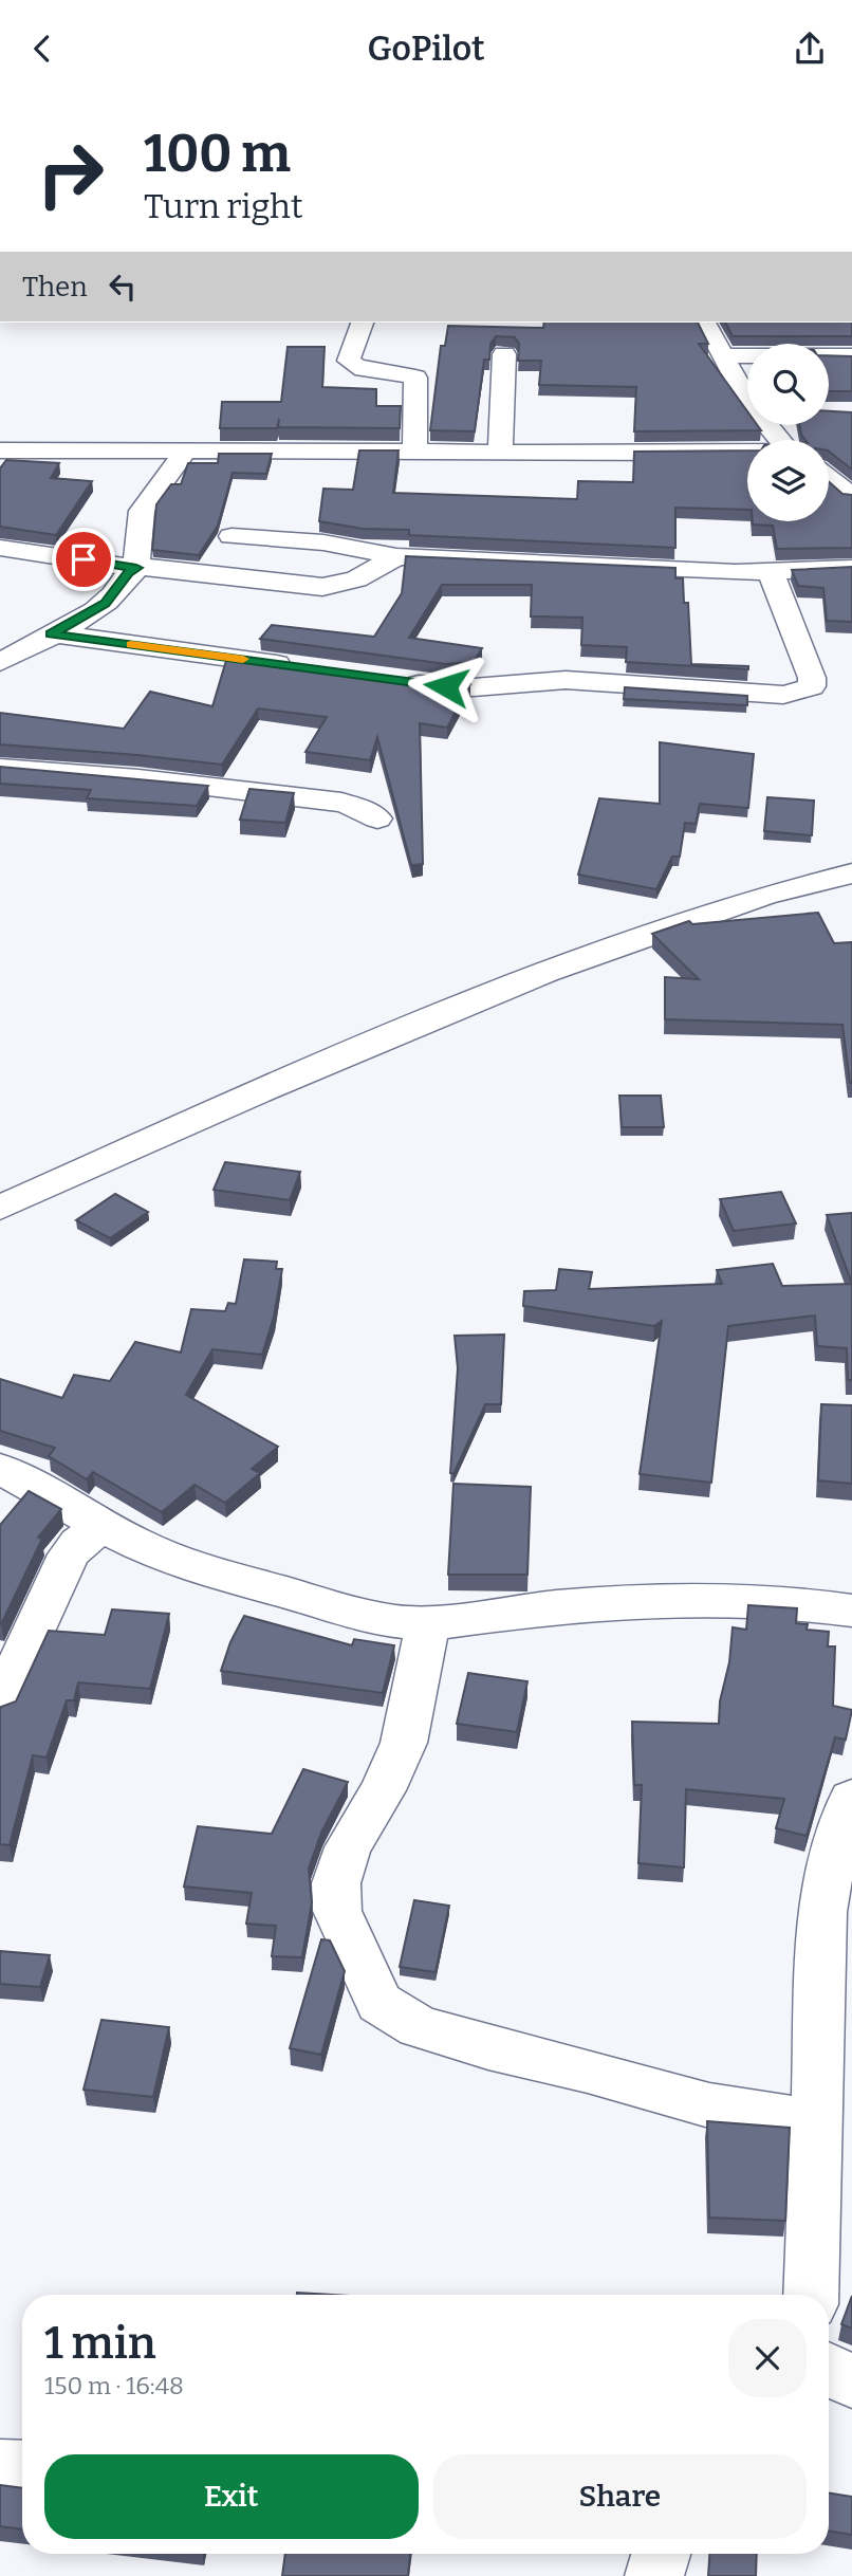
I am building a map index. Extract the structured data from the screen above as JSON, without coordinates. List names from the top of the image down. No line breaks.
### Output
{"page":{"header":"GoPilot","turn":["100 m","Turn right"],"then":"Then","heading":["1 min","150 m · 16:48"],"buttons":["Exit","Share"]}}
